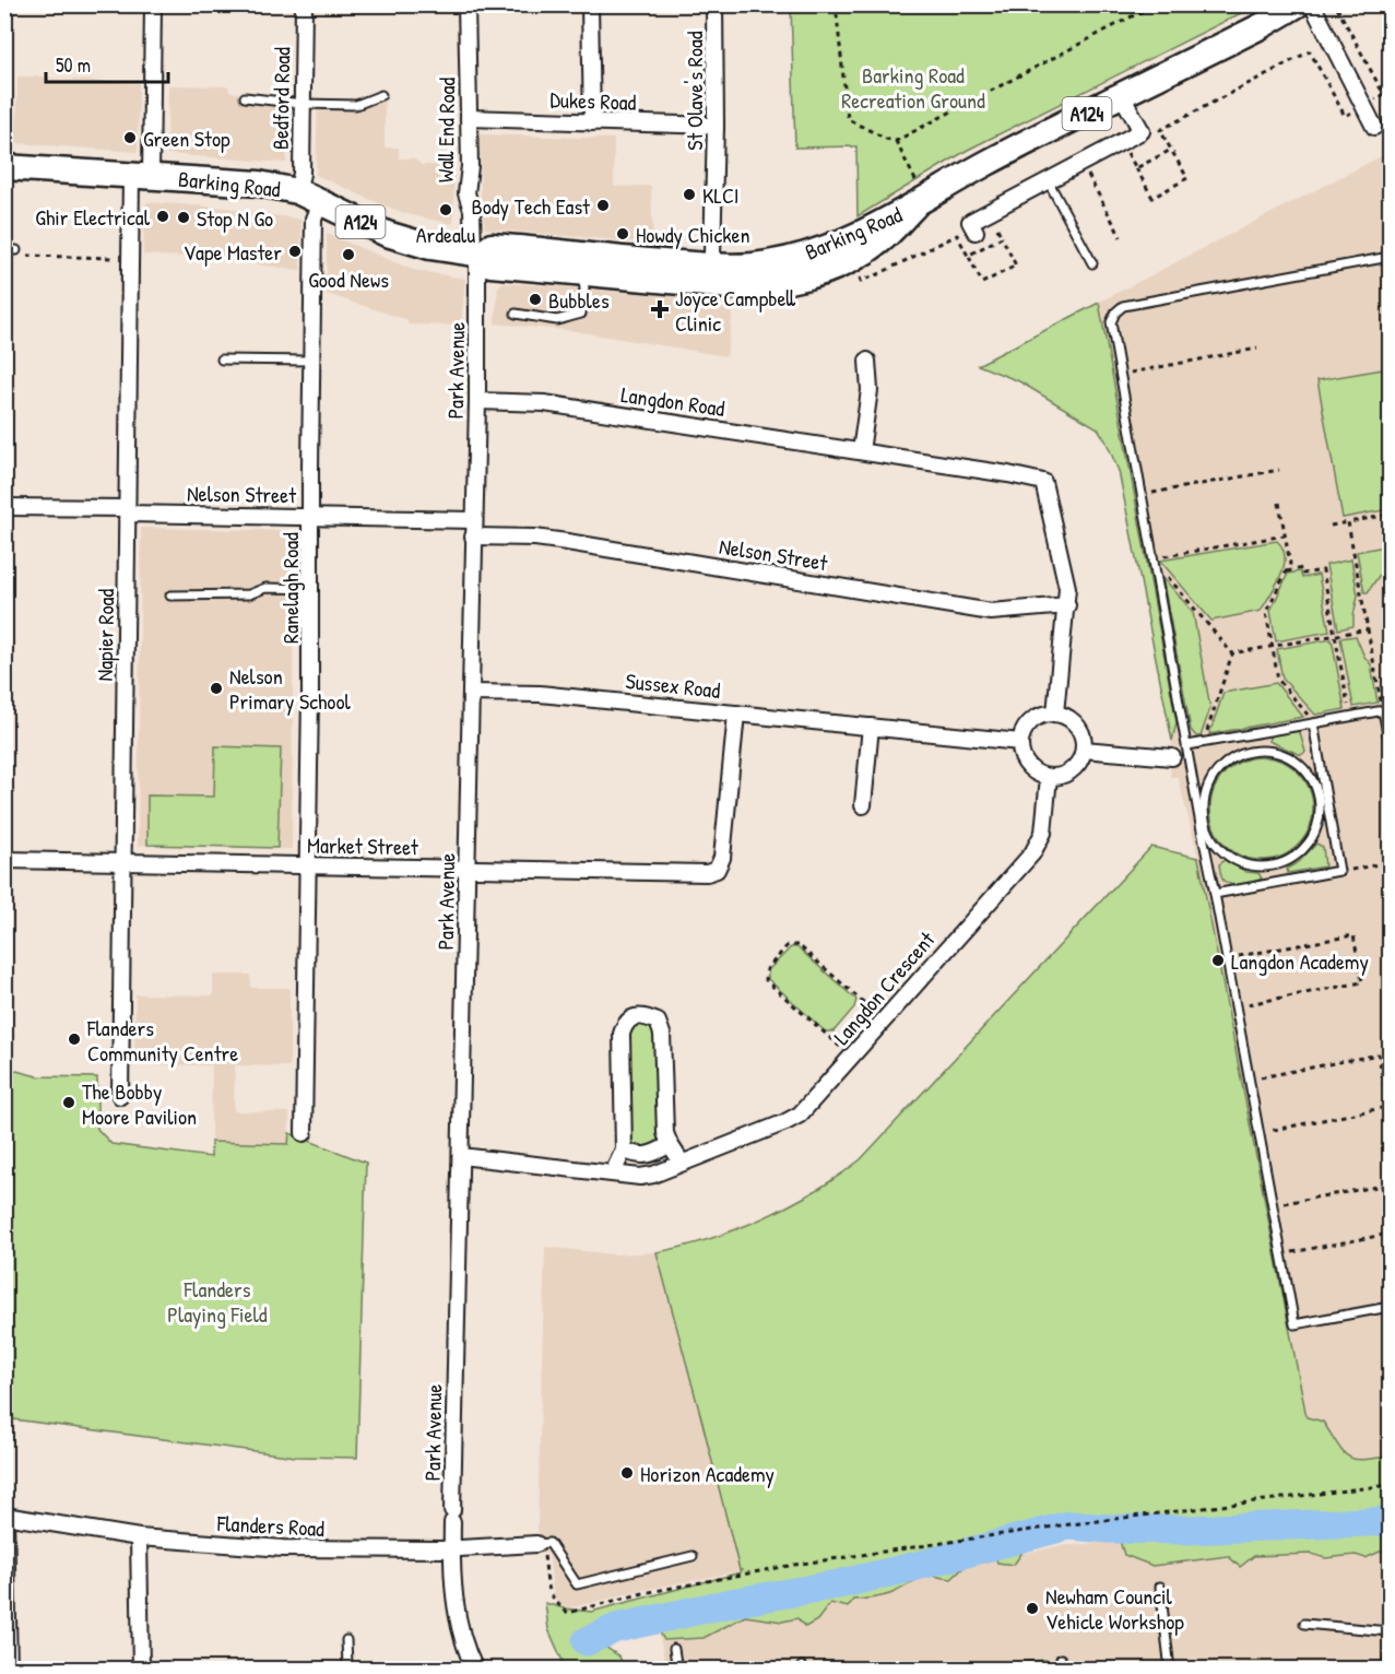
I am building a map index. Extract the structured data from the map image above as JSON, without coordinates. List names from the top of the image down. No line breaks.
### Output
{"streets":{"main road":["A124","Barking Road"],"street":["St Olave's Road","Bedford Road","Dukes Road","Wall End Road","Park Avenue","Langdon Road","Nelson Street","Ranelagh Road","Napier Road","Sussex Road","Market Street","Langdon Crescent","Flanders Road"]},"crossings":[["St Olave's Road","Dukes Road"],["St Olave's Road","Barking Road"],["Bedford Road","Barking Road"],["Dukes Road","Wall End Road"],["Wall End Road","Barking Road"],["Wall End Road","Park Avenue"],["Barking Road","Park Avenue"],["Barking Road","Ranelagh Road"],["Barking Road","Napier Road"],["Park Avenue","Langdon Road"],["Park Avenue","Nelson Street"],["Park Avenue","Sussex Road"],["Park Avenue","Market Street"],["Park Avenue","Langdon Crescent"],["Park Avenue","Flanders Road"],["Langdon Road","Nelson Street"],["Nelson Street","Ranelagh Road"],["Nelson Street","Napier Road"],["Ranelagh Road","Market Street"],["Napier Road","Market Street"],["Sussex Road","Market Street"],["Sussex Road","Langdon Crescent"]],"parks":["Barking Road Recreation Ground","Flanders Playing Field"],"places":{"other":["Green Stop","KLCI","Body Tech East","Ardealu","Ghir Electrical","Stop N Go","Howdy Chicken","Vape Master","Good News","Bubbles","Nelson Primary School","Langdon Academy","Flanders Community Centre","The Bobby Moore Pavilion","Horizon Academy","Newham Council Vehicle Workshop"],"health":["Joyce Campbell Clinic"]},"scale_bar":"50 m"}
